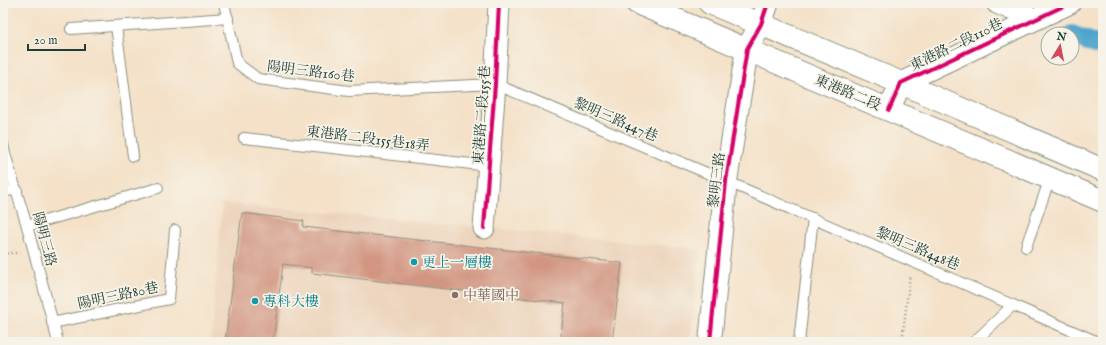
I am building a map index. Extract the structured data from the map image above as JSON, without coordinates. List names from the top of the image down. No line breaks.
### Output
{"streets":{"main road":["東港路二段","黎明三路"],"street":["東港路二段110巷","東港路二段155巷"],"lane":["陽明三路160巷","黎明三路447巷","東港路二段155巷18弄","陽明三路","黎明三路448巷","陽明三路80巷"]},"crossings":[["東港路二段110巷","東港路二段"],["陽明三路160巷","東港路二段155巷"],["陽明三路160巷","黎明三路447巷"],["東港路二段","黎明三路"],["東港路二段155巷","黎明三路447巷"],["東港路二段155巷","東港路二段155巷18弄"],["黎明三路447巷","黎明三路"],["黎明三路447巷","黎明三路448巷"],["黎明三路","黎明三路448巷"],["陽明三路","陽明三路80巷"]],"places":["更上一層樓","中華國中","專科大樓"],"scale_bar":"20 m","north":"top"}
